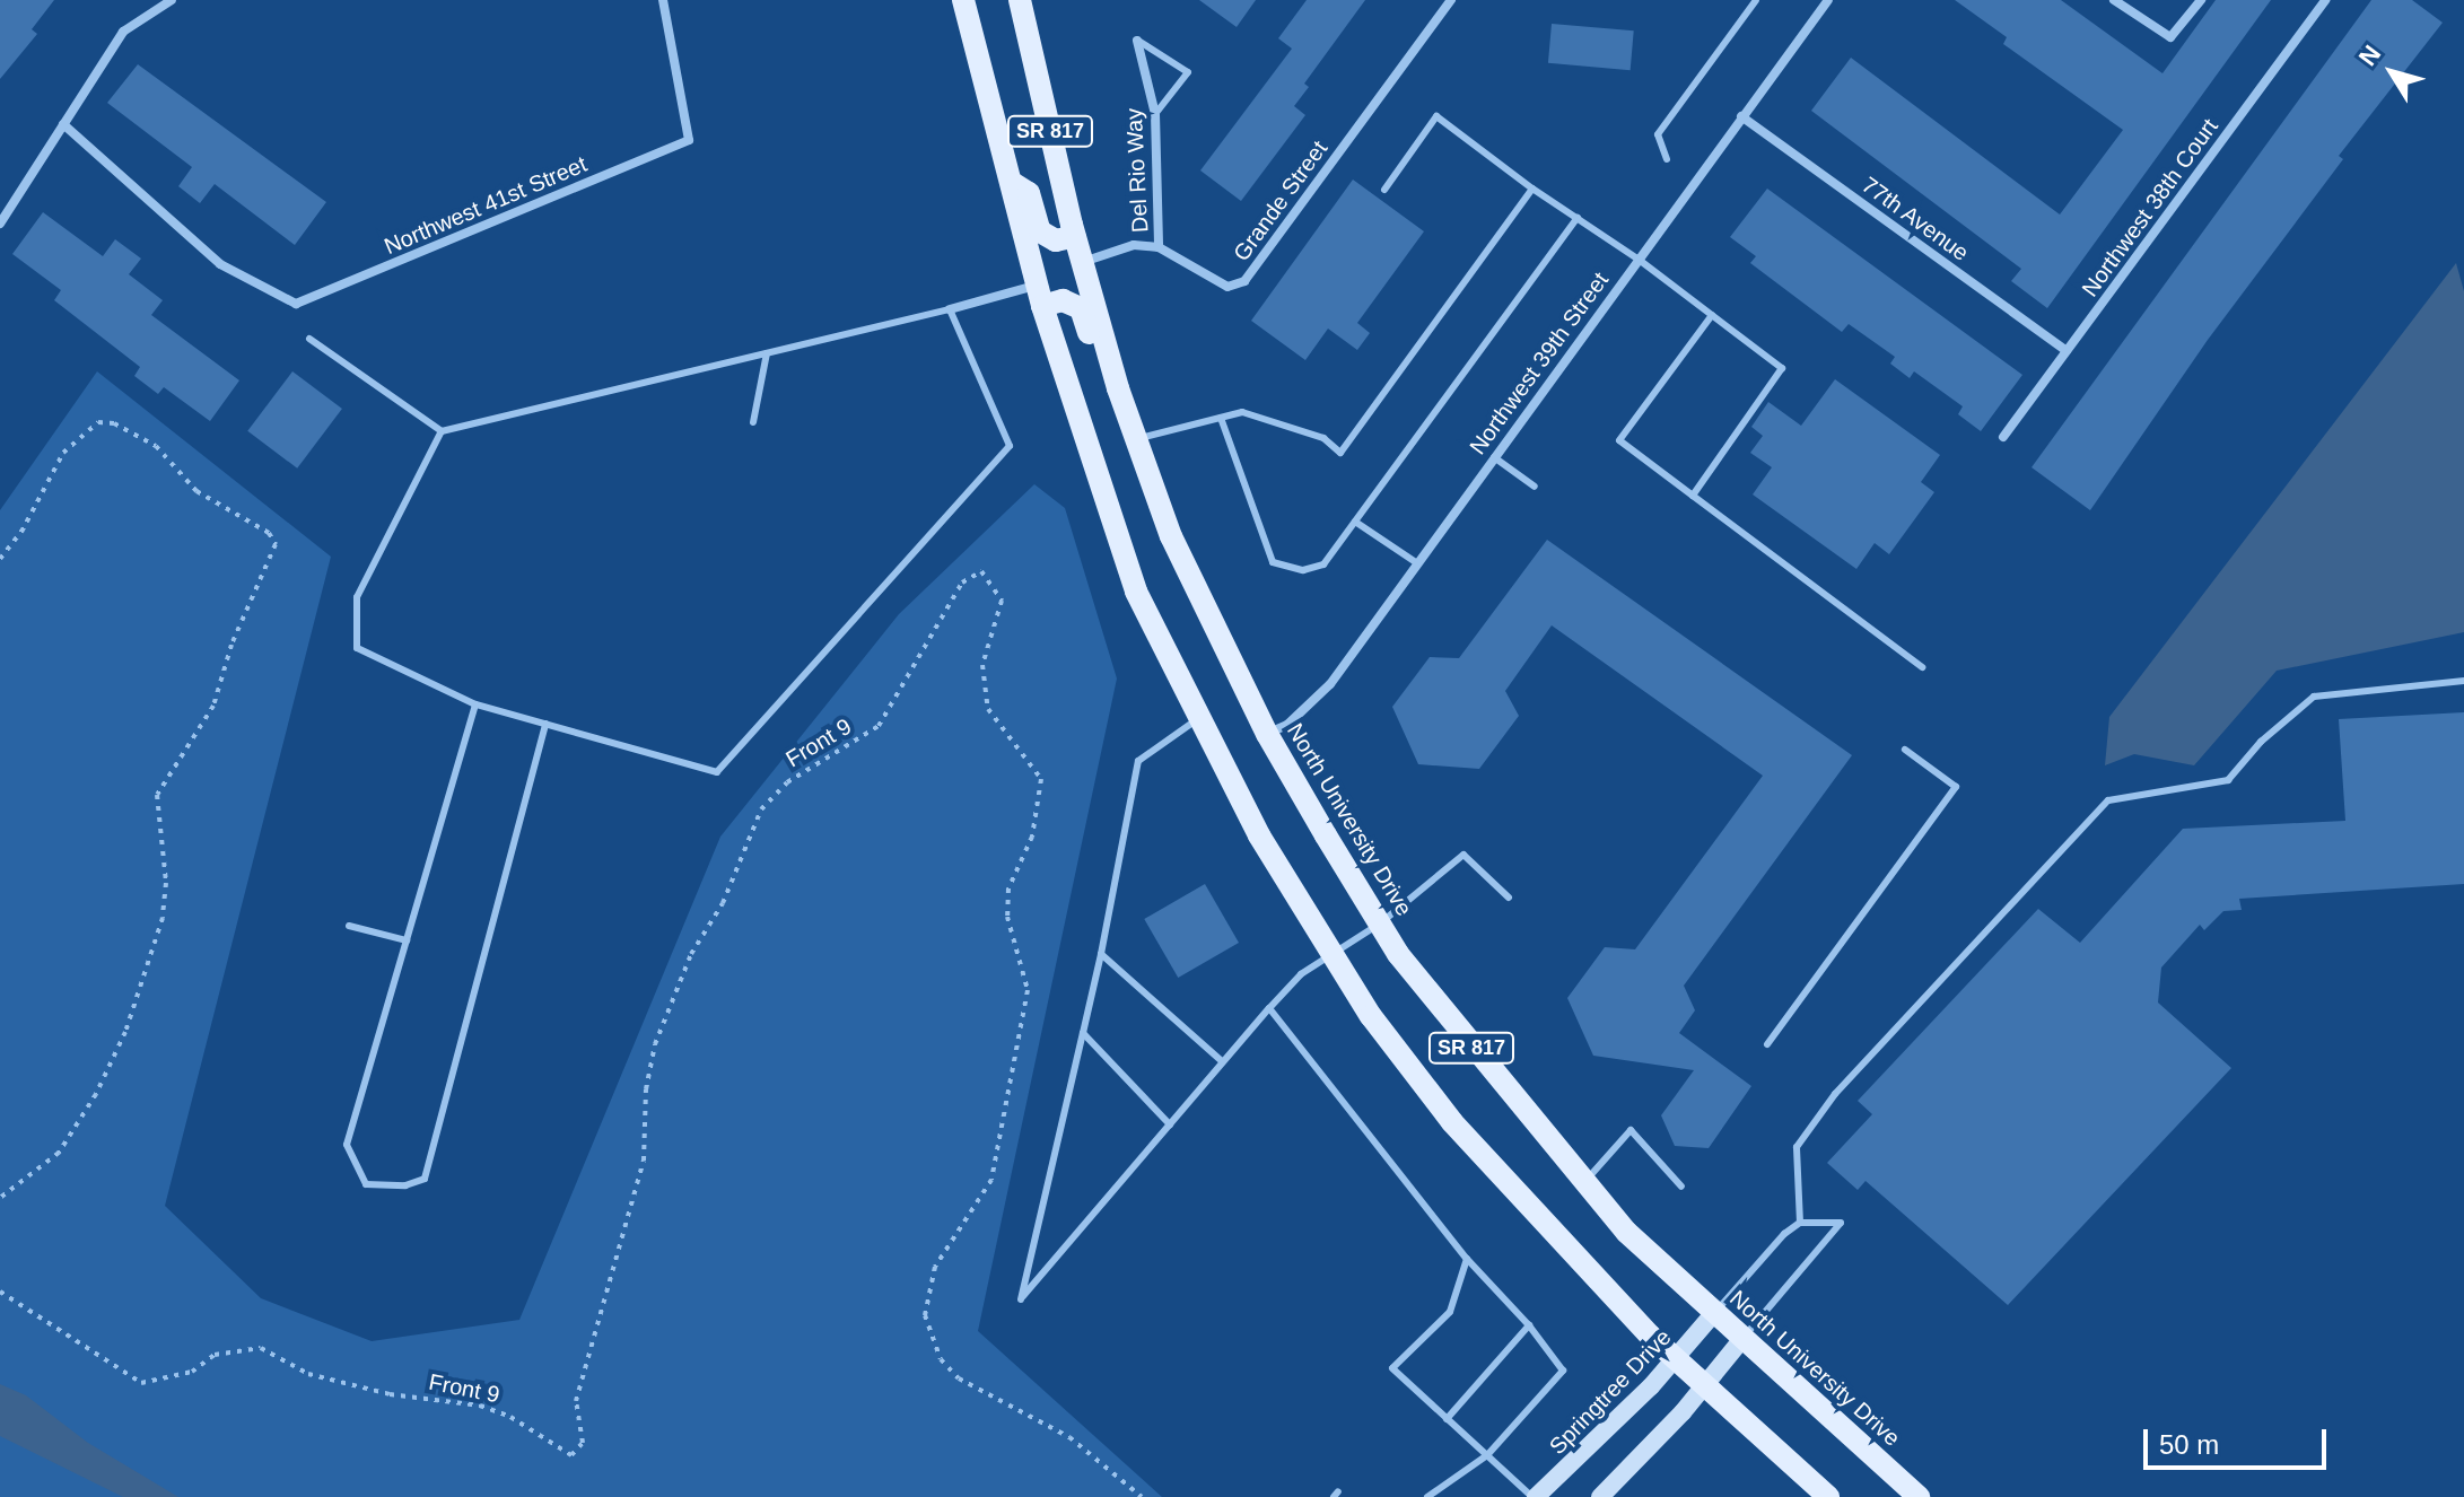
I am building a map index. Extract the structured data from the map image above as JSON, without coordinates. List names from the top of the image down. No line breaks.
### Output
{"streets":{"main road":["SR 817","North University Drive"],"street":["Del Rio Way","Grande Street","Northwest 41st Street","Northwest 38th Court","77th Avenue","Northwest 39th Street","Springtree Drive"],"path":["Front 9"]},"crossings":[["SR 817","Springtree Drive"],["Del Rio Way","Grande Street"],["Northwest 38th Court","77th Avenue"],["77th Avenue","Northwest 39th Street"],["Northwest 39th Street","North University Drive"],["North University Drive","Springtree Drive"]],"scale_bar":"50 m","north":"top left"}
